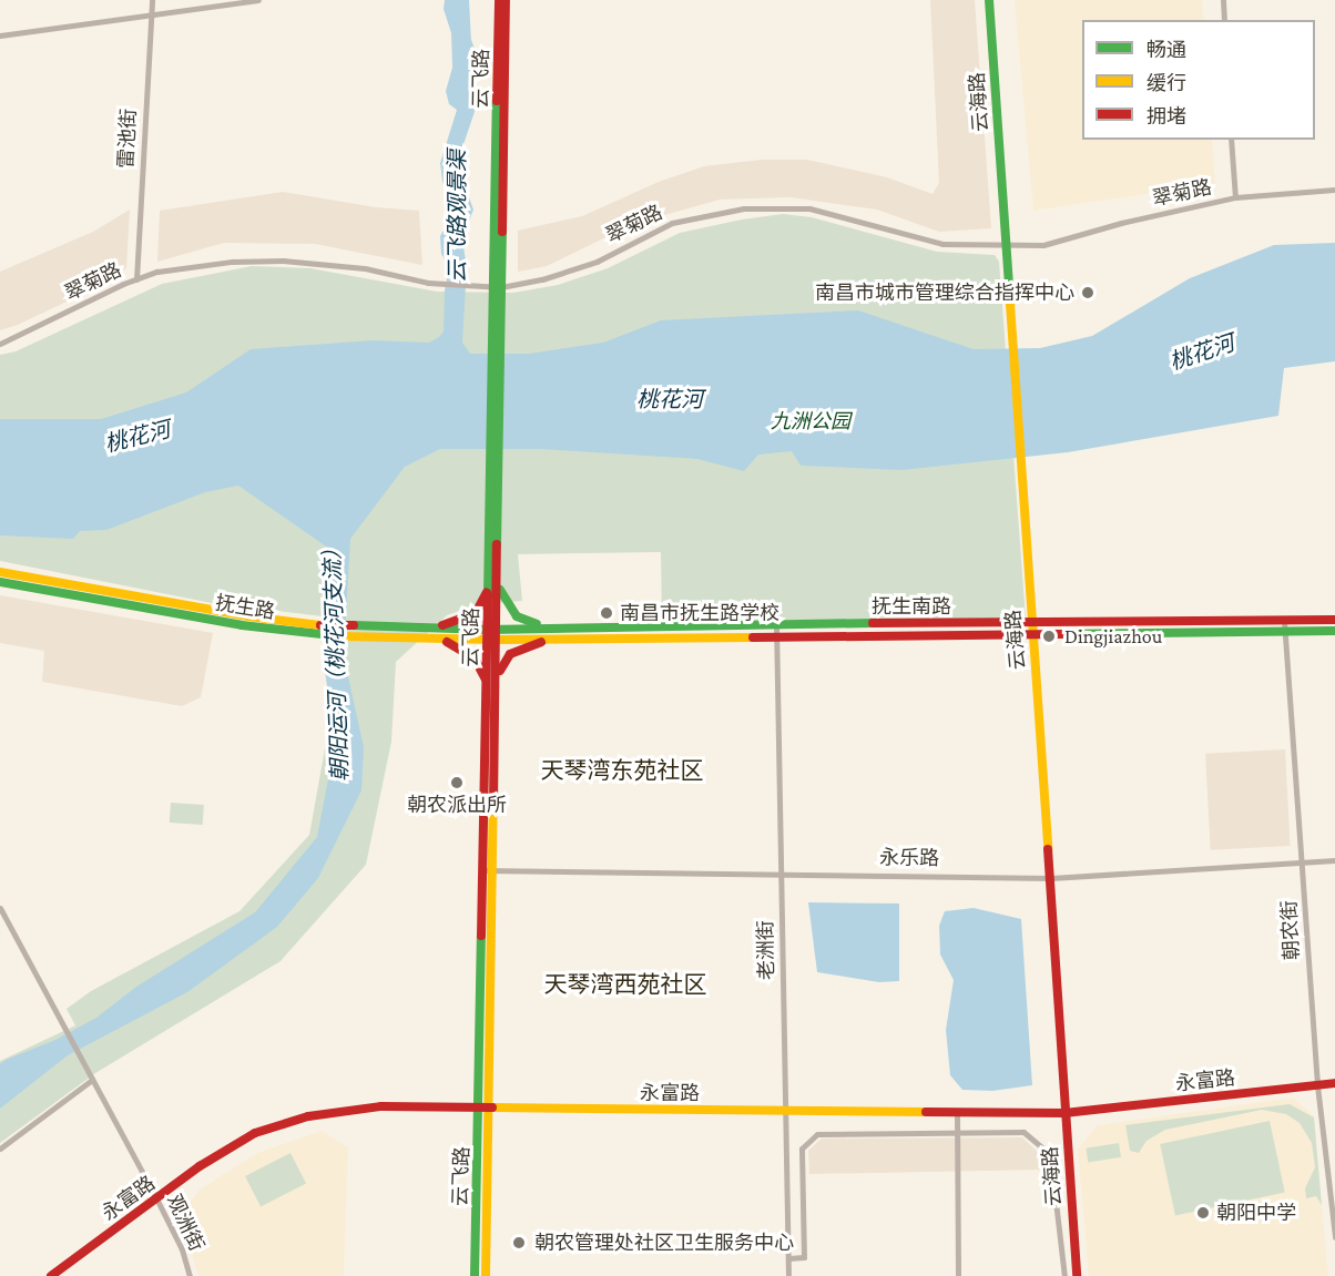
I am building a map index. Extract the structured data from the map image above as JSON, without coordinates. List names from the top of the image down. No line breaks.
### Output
{"streets":{"main road":["云飞路","云海路","抚生南路","抚生路","永富路"],"street":["雷池街","翠菊路","永乐路","朝农街","老洲街","观洲街"]},"crossings":[["云飞路","翠菊路"],["云飞路","抚生南路"],["云飞路","抚生路"],["云飞路","永乐路"],["云飞路","永富路"],["云海路","翠菊路"],["云海路","抚生南路"],["云海路","永乐路"],["云海路","永富路"],["雷池街","翠菊路"],["抚生南路","抚生路"],["抚生南路","朝农街"],["抚生南路","老洲街"],["永乐路","朝农街"],["永乐路","老洲街"],["朝农街","永富路"],["老洲街","永富路"],["永富路","观洲街"]],"districts":["天琴湾东苑社区","天琴湾西苑社区"],"water":["云飞路观景渠","桃花河","朝阳运河（桃花河支流）"],"parks":["九洲公园"],"places":["南昌市城市管理综合指挥中心","南昌市抚生路学校","Dingjiazhou","朝农派出所","朝阳中学","朝农管理处社区卫生服务中心"],"legend":["畅通","缓行","拥堵"]}
